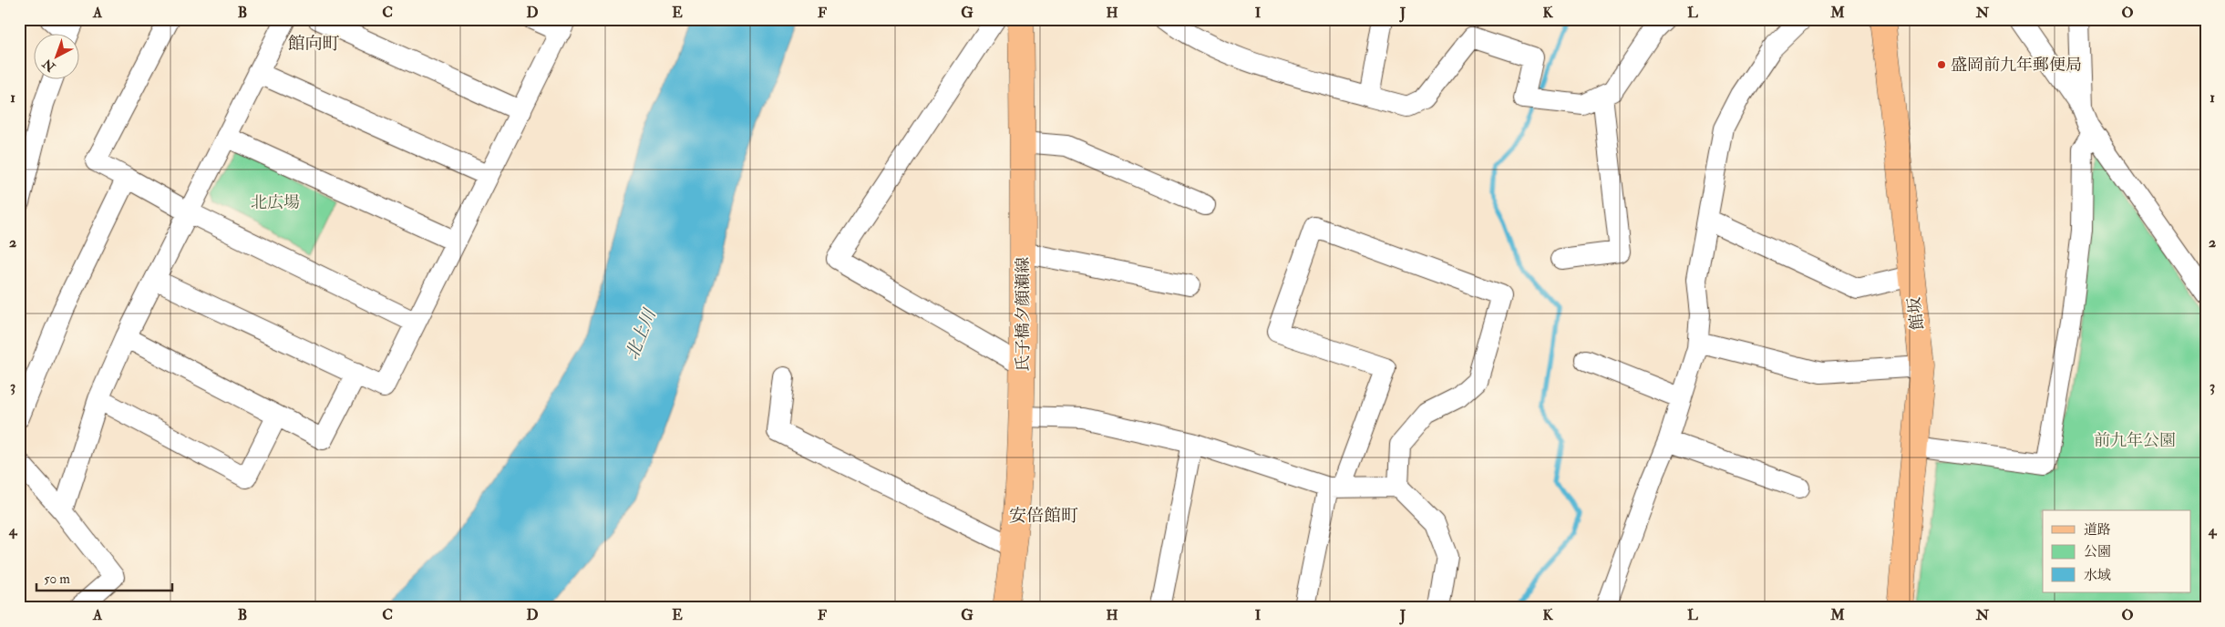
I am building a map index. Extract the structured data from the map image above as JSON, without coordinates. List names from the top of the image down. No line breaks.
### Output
{"streets":{"main road":["館坂","氏子橋夕顔瀬線"]},"districts":["館向町","安倍館町"],"water":["北上川"],"parks":["北広場","前九年公園"],"places":["盛岡前九年郵便局"],"legend":["道路","公園","水域"],"scale_bar":"50 m","north":"bottom left","grid":{"columns":["A","B","C","D","E","F","G","H","I","J","K","L","M","N","O"],"rows":["1","2","3","4"]}}
